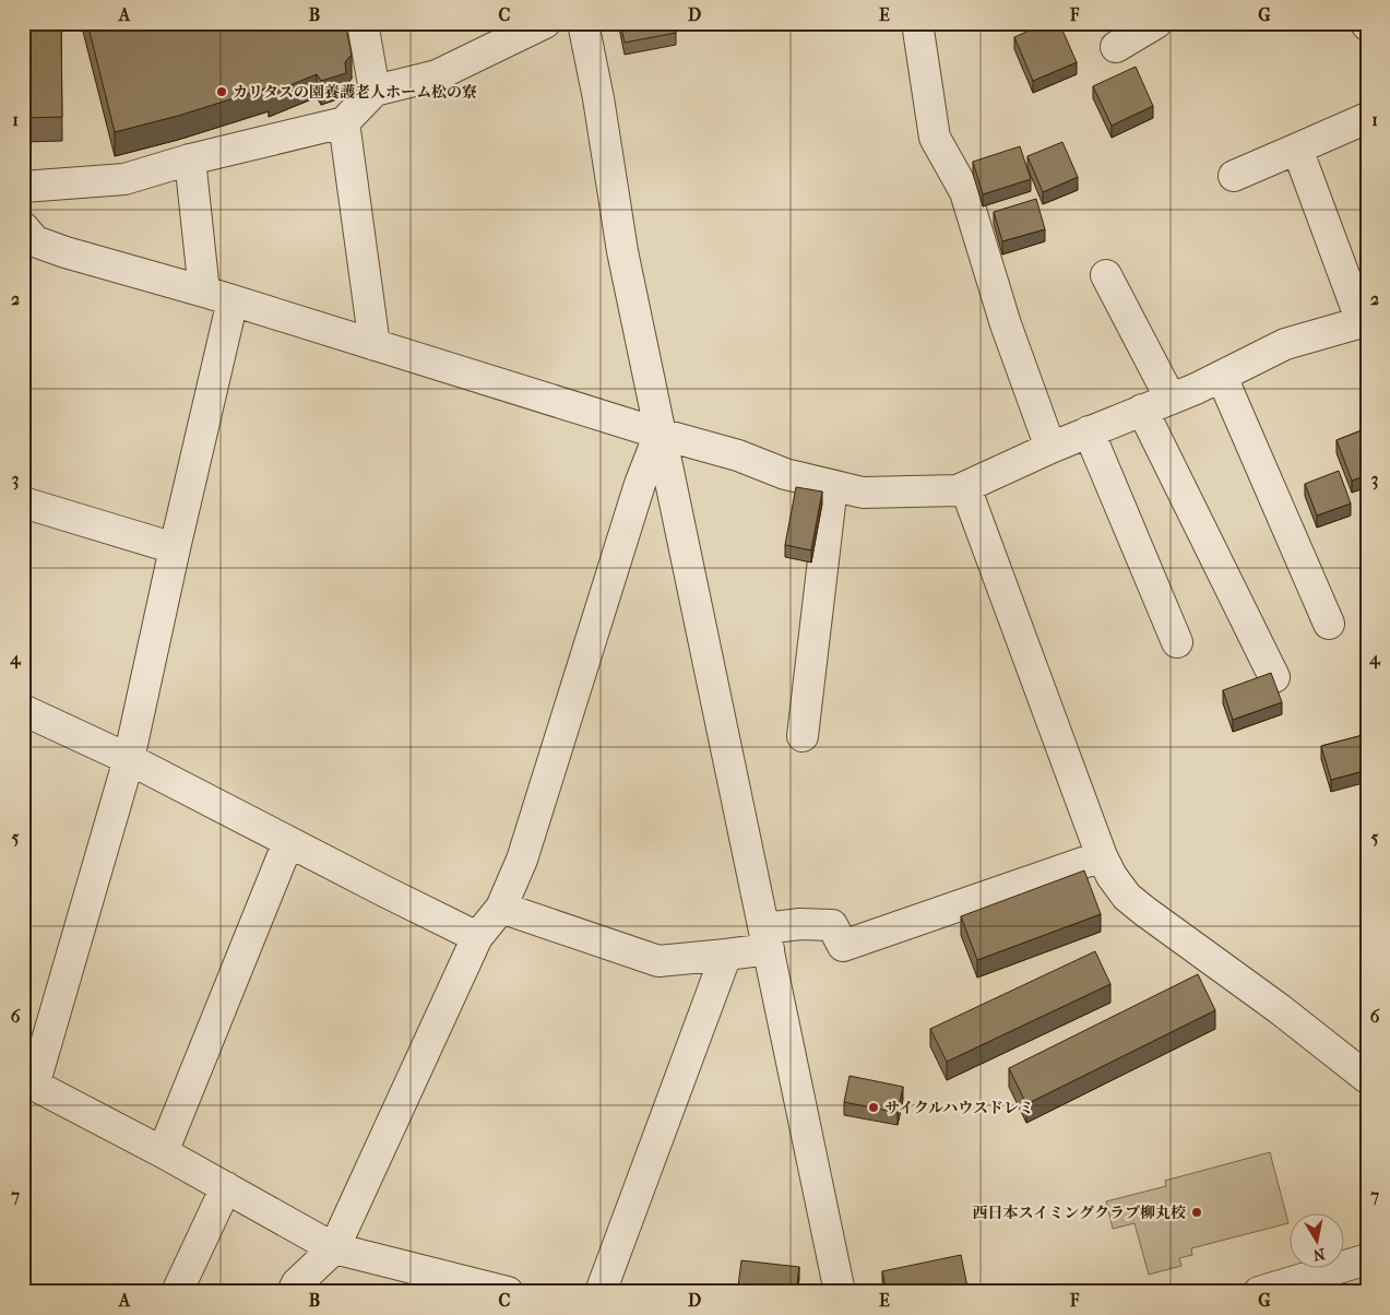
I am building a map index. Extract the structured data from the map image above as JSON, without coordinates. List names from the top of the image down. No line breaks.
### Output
{"places":["カリタスの園養護老人ホーム松の寮","サイクルハウスドレミ","西日本スイミングクラブ柳丸校"],"north":"bottom","grid":{"columns":["A","B","C","D","E","F","G"],"rows":["1","2","3","4","5","6","7"]}}
